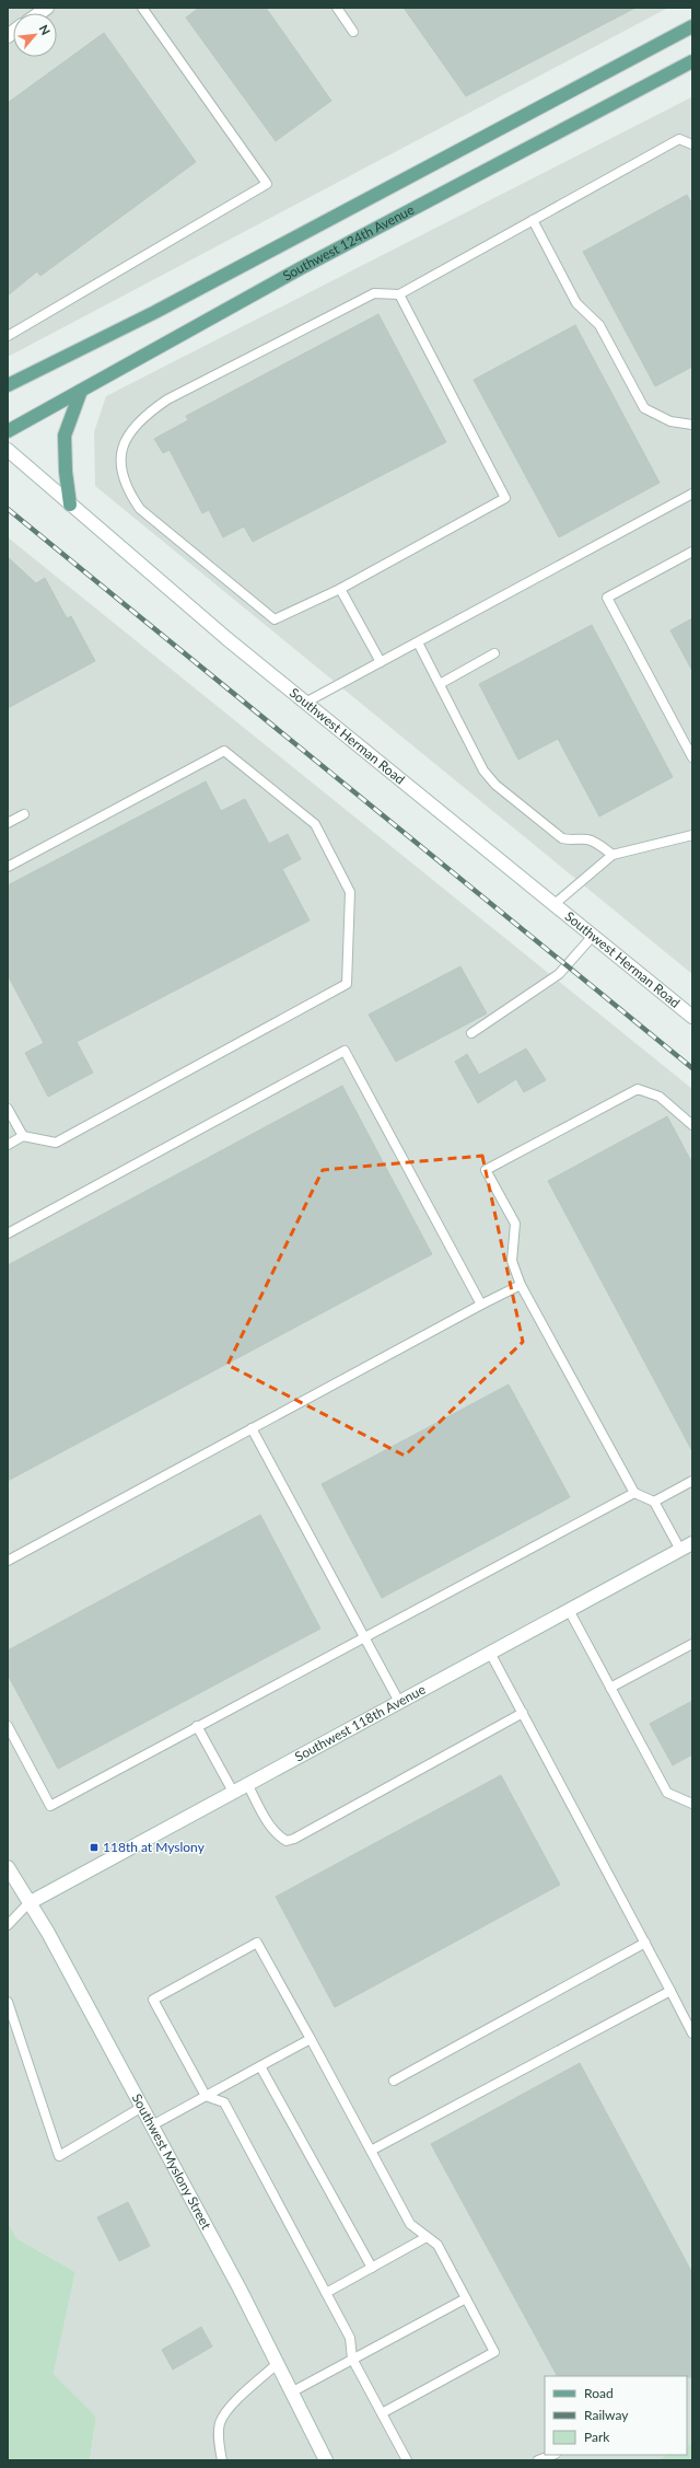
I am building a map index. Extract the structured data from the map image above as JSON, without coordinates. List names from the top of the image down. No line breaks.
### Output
{"streets":{"main road":["Southwest 124th Avenue"],"street":["Southwest Herman Road","Southwest 118th Avenue","Southwest Myslony Street"]},"crossings":[["Southwest 118th Avenue","Southwest Myslony Street"]],"places":{"transit":["118th at Myslony"]},"legend":["Road","Railway","Park"],"north":"top right"}
